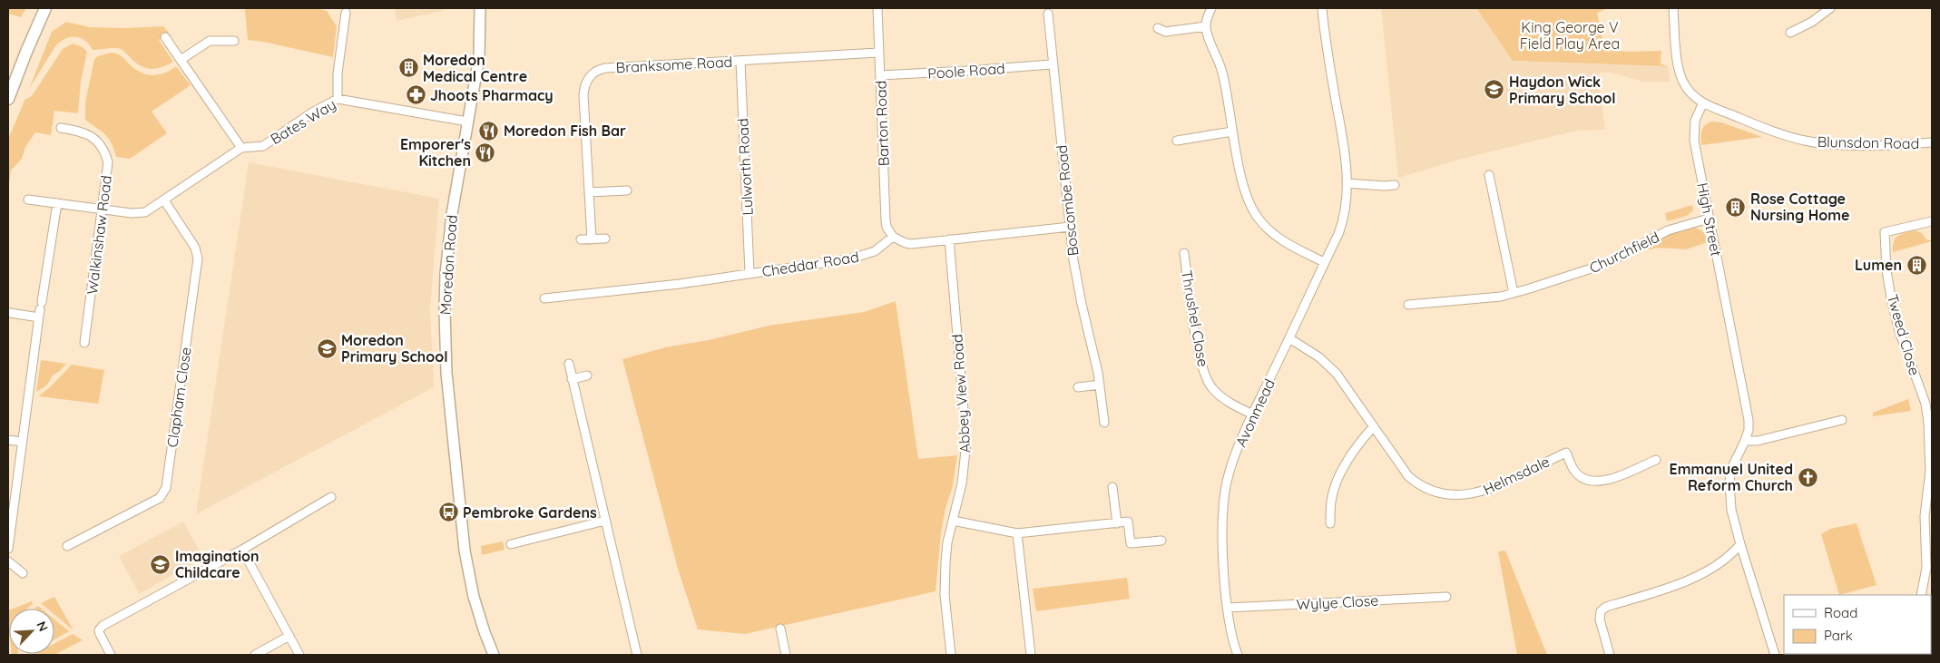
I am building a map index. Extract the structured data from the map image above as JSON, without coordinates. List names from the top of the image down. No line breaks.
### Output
{"streets":{"street":["Branksome Road","Poole Road","Bates Way","Barton Road","Blunsdon Road","Lulworth Road","Boscombe Road","High Street","Walkinshaw Road","Churchfield","Cheddar Road","Moredon Road","Thrushel Close","Tweed Close","Abbey View Road","Clapham Close","Avonmead","Helmsdale","Wylye Close"]},"crossings":[["Branksome Road","Barton Road"],["Branksome Road","Lulworth Road"],["Poole Road","Barton Road"],["Poole Road","Boscombe Road"],["Bates Way","Walkinshaw Road"],["Bates Way","Moredon Road"],["Bates Way","Clapham Close"],["Barton Road","Cheddar Road"],["Blunsdon Road","High Street"],["Lulworth Road","Cheddar Road"],["High Street","Churchfield"],["Thrushel Close","Avonmead"],["Avonmead","Helmsdale"],["Avonmead","Wylye Close"]],"parks":["King George V Field Play Area"],"places":{"building":["Moredon Medical Centre","Rose Cottage Nursing Home","Lumen"],"school or university":["Haydon Wick Primary School","Moredon Primary School","Imagination Childcare"],"pharmacy":["Jhoots Pharmacy"],"restaurant":["Moredon Fish Bar","Emporer's Kitchen"],"church":["Emmanuel United Reform Church"],"bus stop":["Pembroke Gardens"]},"legend":["Road","Park"],"north":"top right"}
